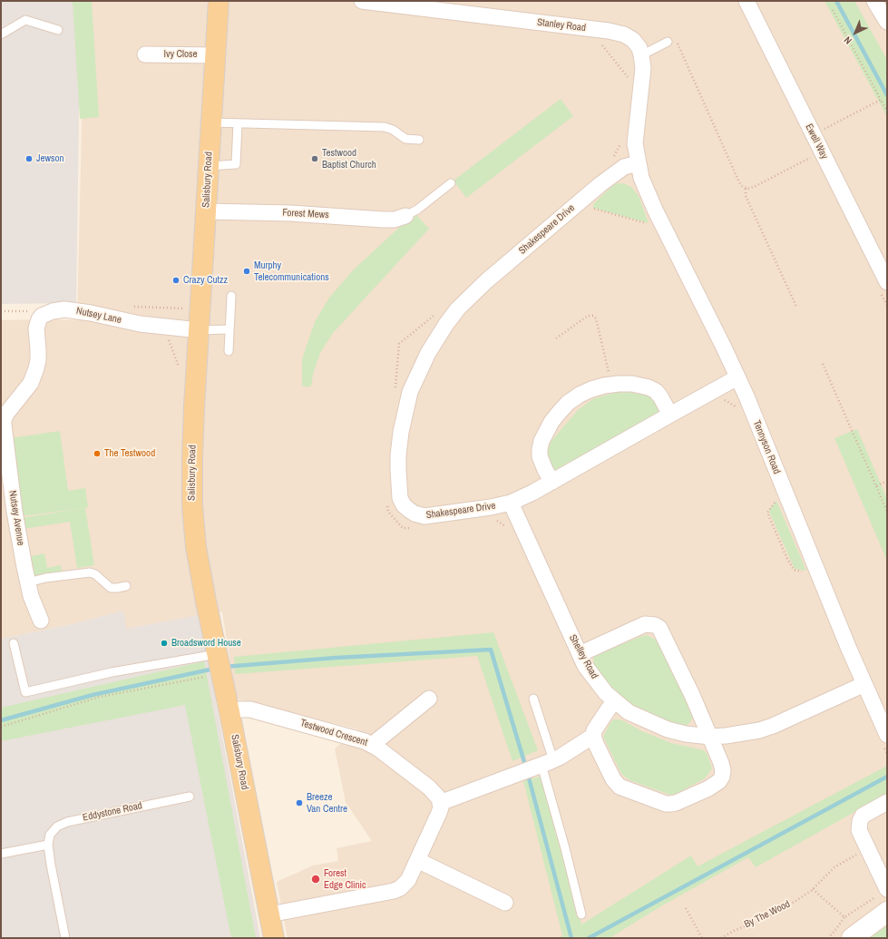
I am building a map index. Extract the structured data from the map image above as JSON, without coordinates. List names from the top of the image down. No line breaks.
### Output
{"streets":{"main road":["Salisbury Road"],"street":["Stanley Road","Ivy Close","Ewell Way","Forest Mews","Shakespeare Drive","Nutsey Lane","Tennyson Road","Nutsey Avenue","Shelley Road","Testwood Crescent"],"lane":["Eddystone Road"],"path":["By The Wood"]},"crossings":[["Stanley Road","Shakespeare Drive"],["Stanley Road","Tennyson Road"],["Ivy Close","Salisbury Road"],["Salisbury Road","Forest Mews"],["Salisbury Road","Nutsey Lane"],["Salisbury Road","Testwood Crescent"],["Shakespeare Drive","Tennyson Road"],["Shakespeare Drive","Shelley Road"],["Nutsey Lane","Nutsey Avenue"],["Tennyson Road","Shelley Road"]],"places":["Jewson","Testwood Baptist Church","Murphy Telecommunications","Crazy Cutzz","The Testwood","Broadsword House","Breeze Van Centre","Forest Edge Clinic"],"north":"bottom left"}
